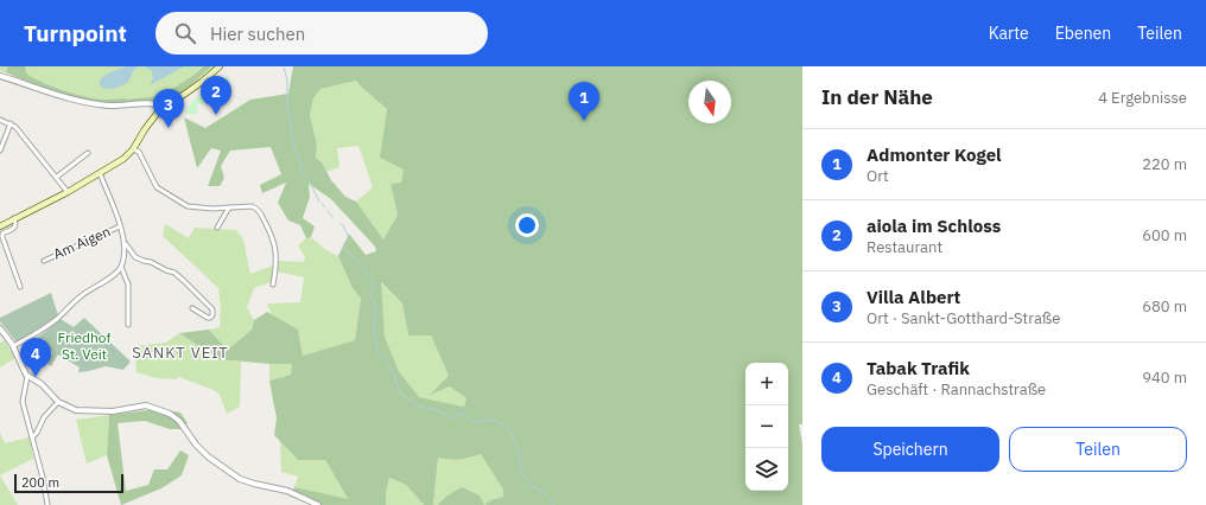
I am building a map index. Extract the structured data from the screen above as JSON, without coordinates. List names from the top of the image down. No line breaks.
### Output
{"streets":{"street":["Am Aigen"]},"districts":["SANKT VEIT"],"parks":["Friedhof St. Veit"],"scale_bar":"200 m","north":"bottom","page":{"header":"Turnpoint","search":"Hier suchen","nav":["Karte","Ebenen","Teilen"],"heading":["In der Nähe","4 Ergebnisse"],"pins":["2","1","3","4"],"list":[{"mark":"1","name":"Admonter Kogel","note":"Ort","value":"220 m"},{"mark":"2","name":"aiola im Schloss","note":"Restaurant","value":"600 m"},{"mark":"3","name":"Villa Albert","note":"Ort · Sankt-Gotthard-Straße","value":"680 m"},{"mark":"4","name":"Tabak Trafik","note":"Geschäft · Rannachstraße","value":"940 m"}],"map_buttons":["+","−"],"buttons":["Speichern","Teilen"],"scale":"200 m"}}
